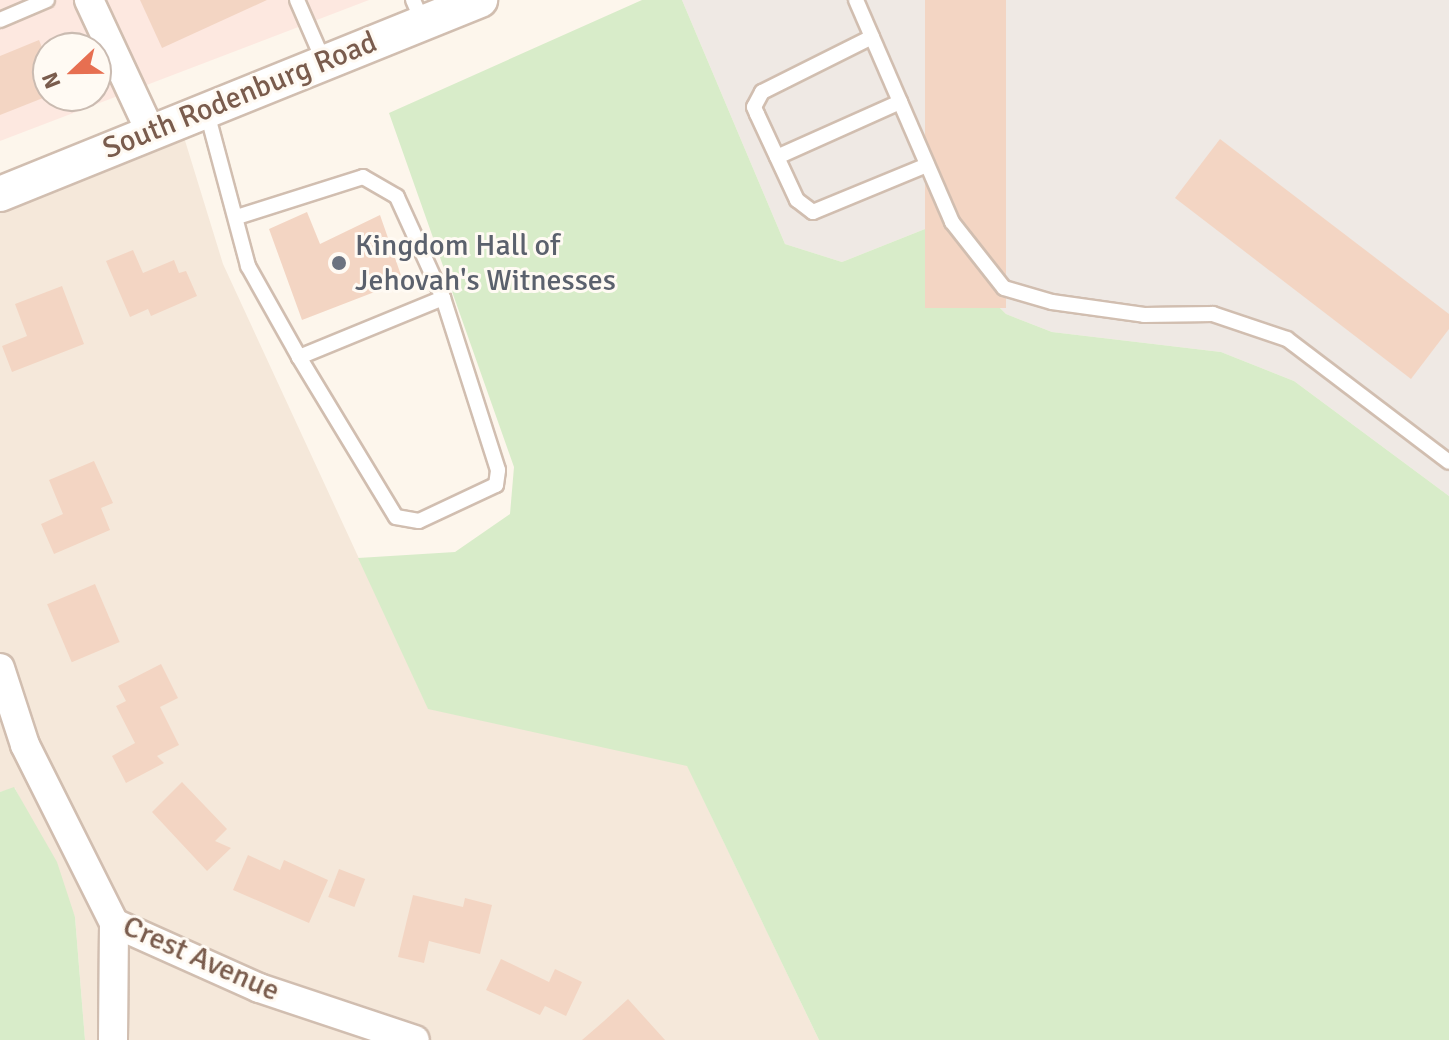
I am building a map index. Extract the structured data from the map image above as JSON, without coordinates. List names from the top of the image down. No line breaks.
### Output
{"streets":{"street":["South Rodenburg Road","Crest Avenue"]},"places":["Kingdom Hall of Jehovah's Witnesses"],"north":"left"}
